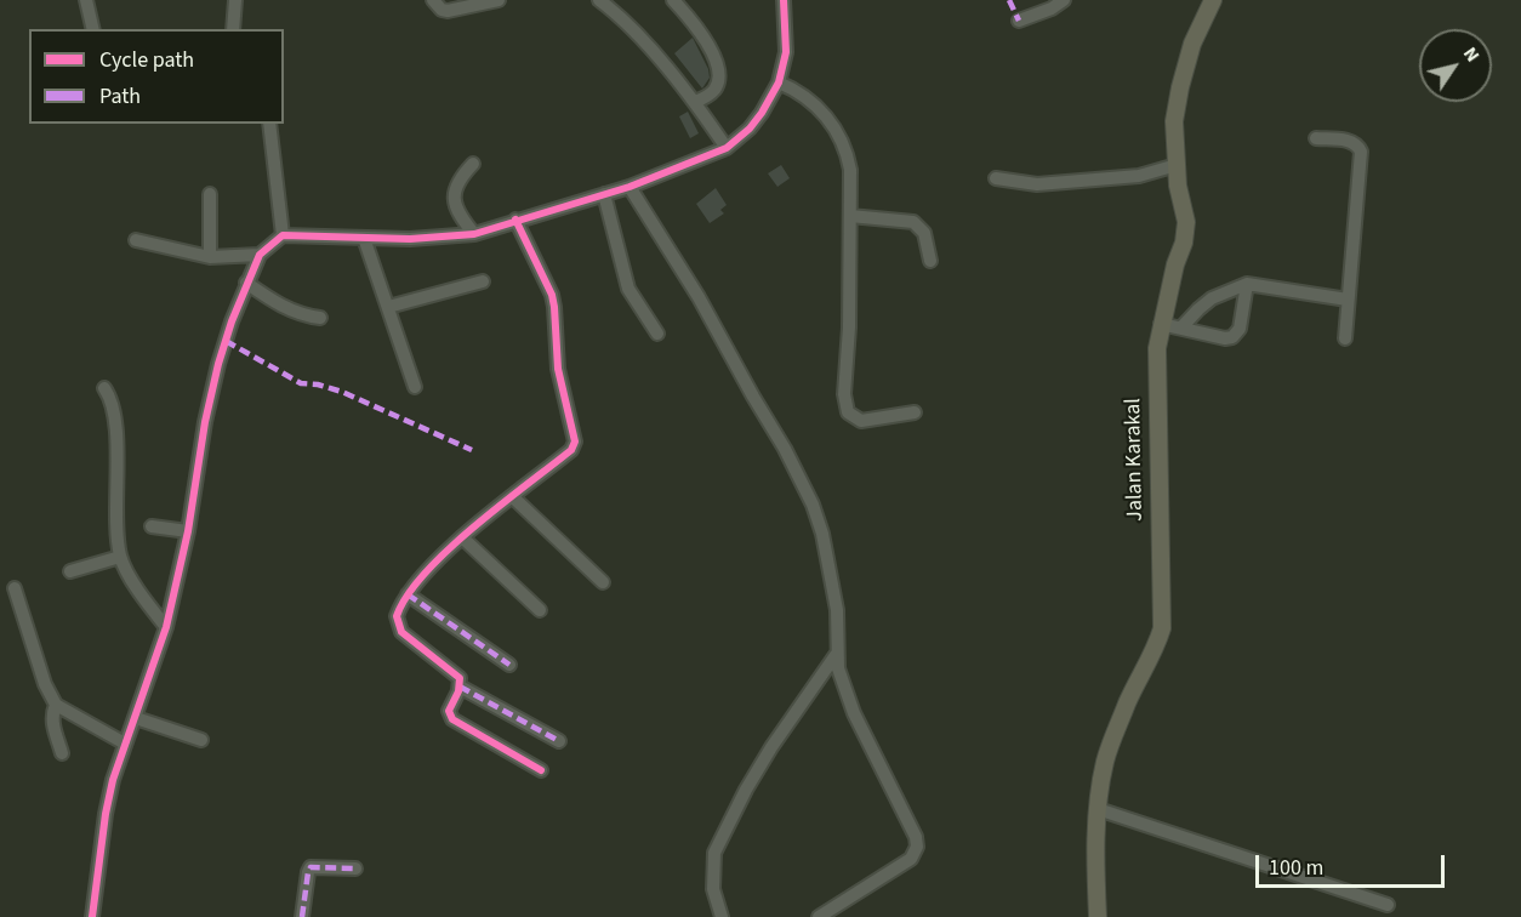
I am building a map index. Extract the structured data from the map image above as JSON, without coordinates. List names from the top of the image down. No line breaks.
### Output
{"streets":{"main road":["Jalan Karakal"]},"legend":["Cycle path","Path"],"scale_bar":"100 m","north":"top right"}
